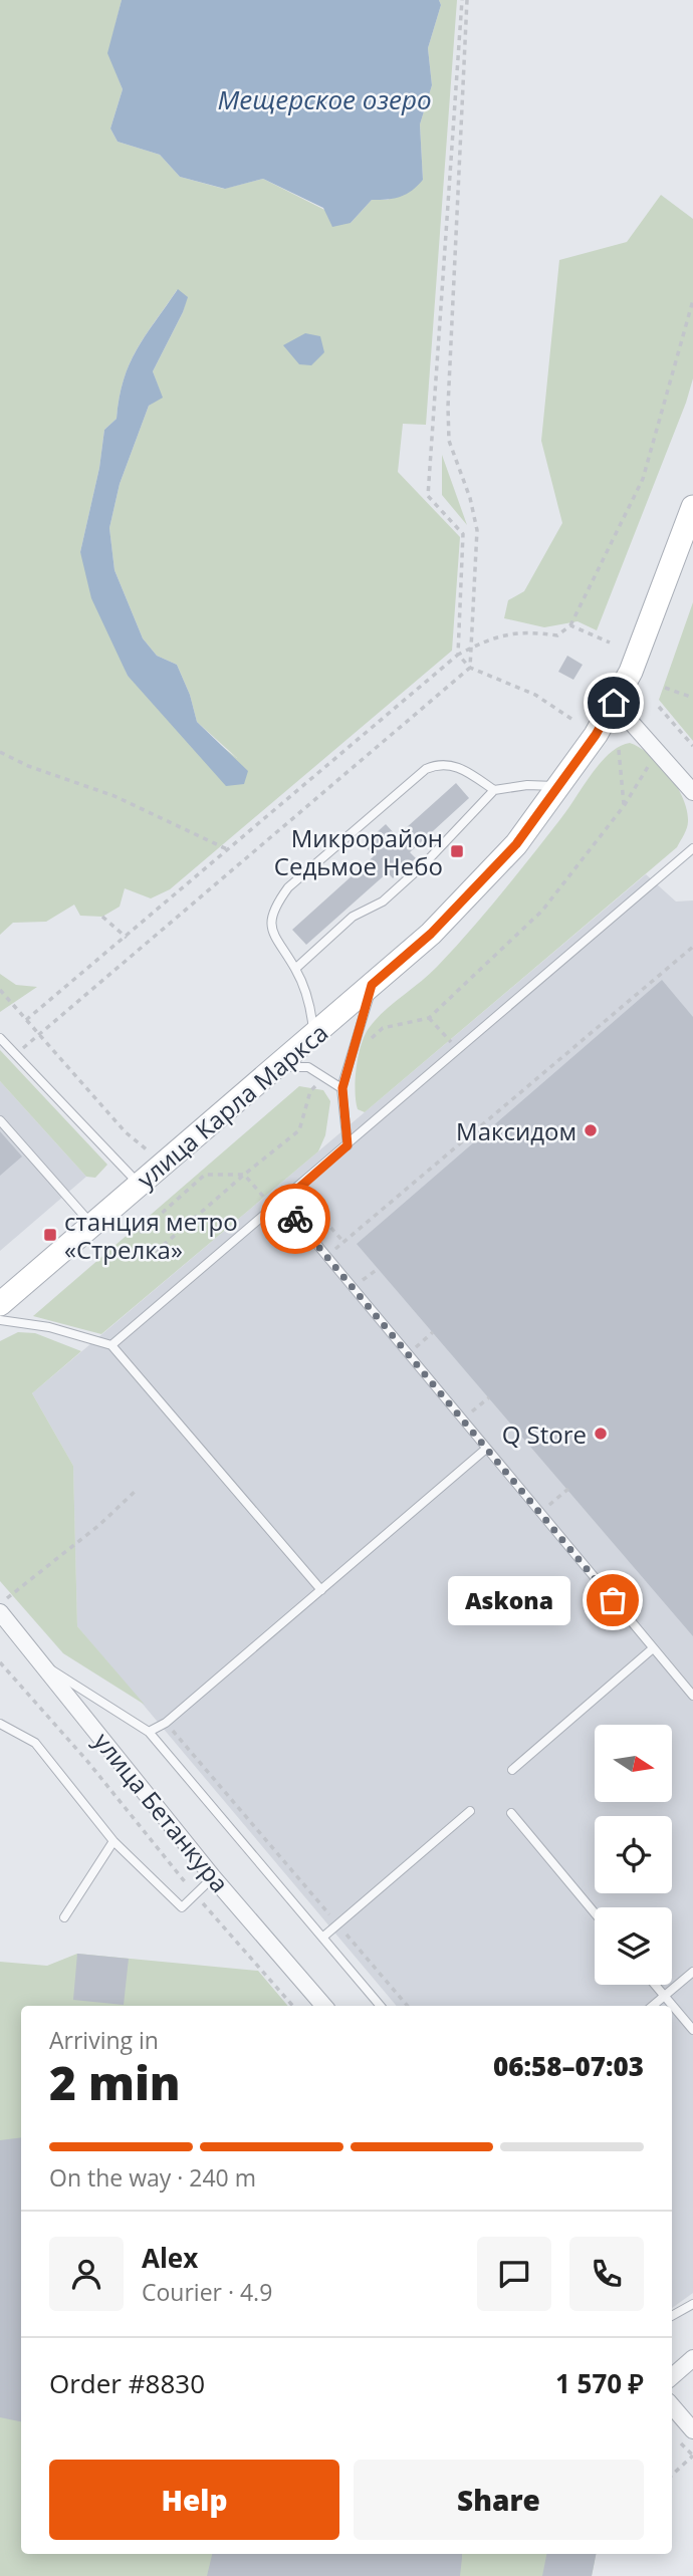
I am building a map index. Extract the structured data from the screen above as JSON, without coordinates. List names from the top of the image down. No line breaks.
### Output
{"streets":{"main road":["улица Карла Маркса"],"street":["улица Бетанкура"]},"water":["Мещерское озеро"],"places":{"transit":["Микрорайон Седьмое Небо","станция метро «Стрелка»"],"other":["Максидом","Q Store","Askona"]},"north":"right","page":{"bubble":"Askona","heading":["2 min","Arriving in","06:58–07:03"],"panel":["Alex","Courier · 4.9","Order #8830","1 570 ₽"],"bar":"On the way · 240 m","buttons":["Help","Share"]}}
